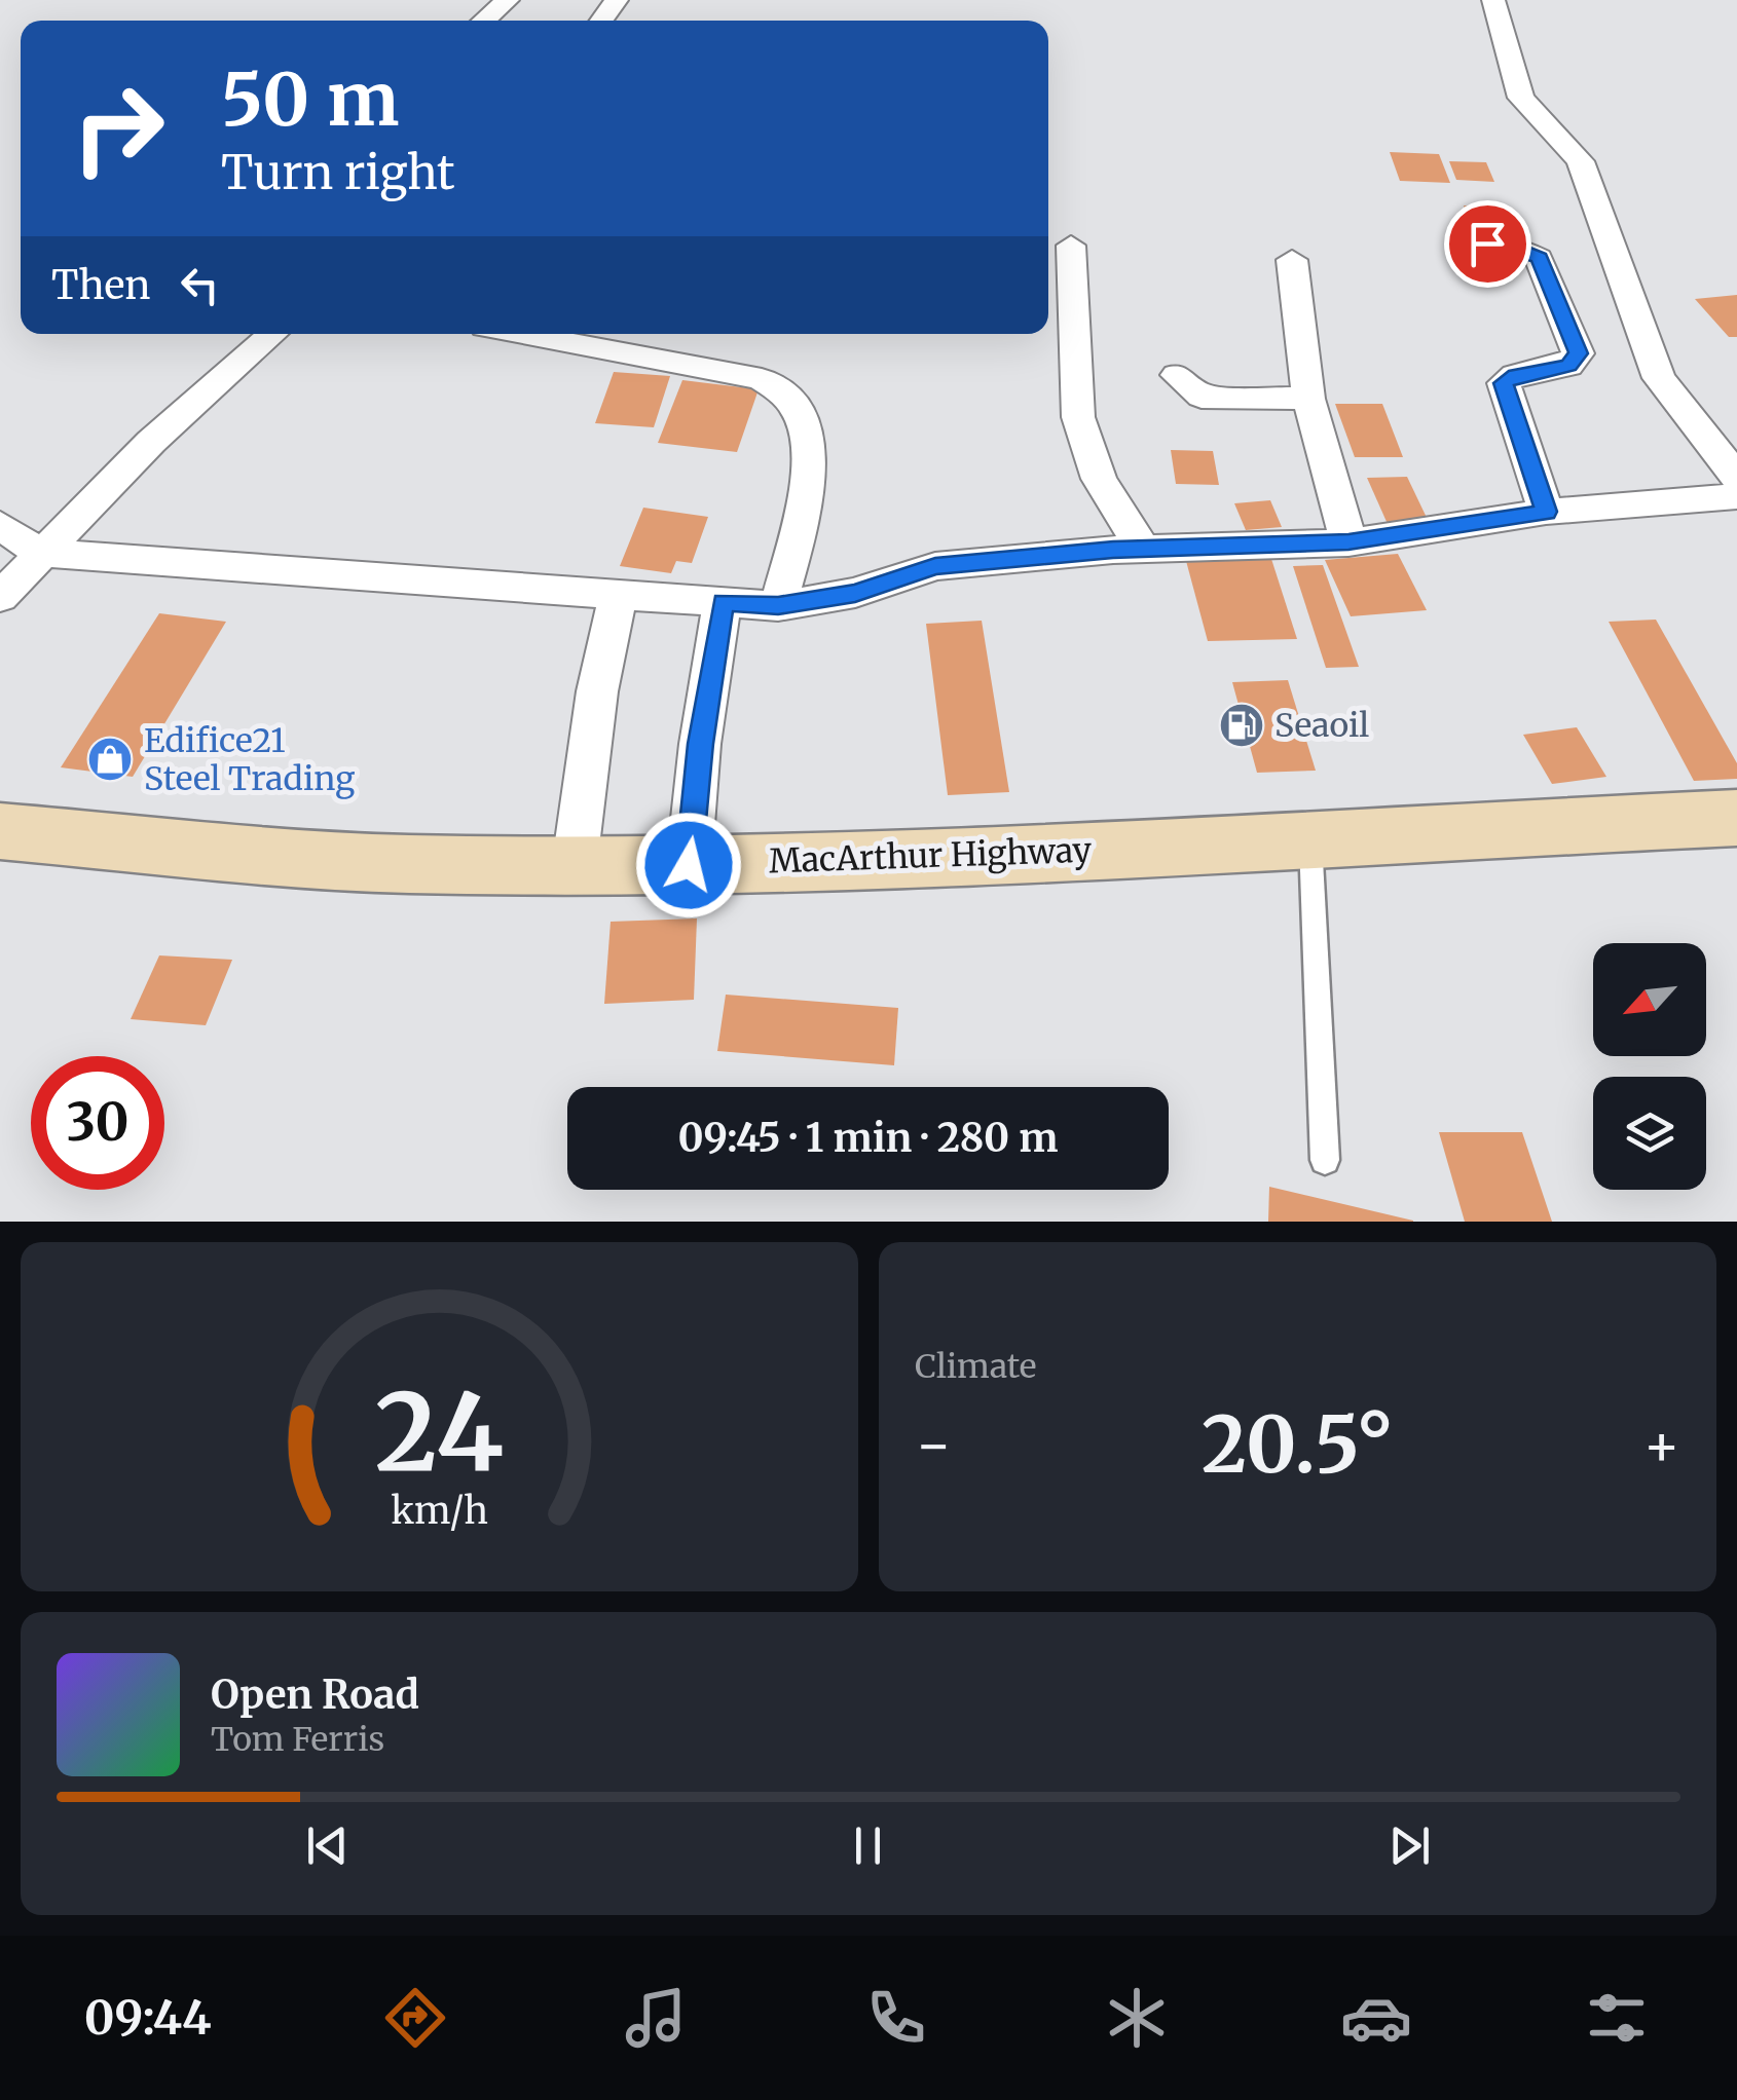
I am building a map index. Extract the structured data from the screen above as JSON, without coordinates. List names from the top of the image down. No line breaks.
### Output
{"streets":{"main road":["MacArthur Highway"]},"places":{"fuel station":["Seaoil"],"shop":["Edifice21 Steel Trading"]},"north":"bottom left","page":{"turn":["50 m","Turn right"],"then":"Then","limit":"30","trip":"09:45 · 1 min · 280 m","tile":"Climate","heat":["−","20.5°","+"],"song":["Open Road","Tom Ferris"],"tabs":"09:44","gauge":["24","km/h"]}}
